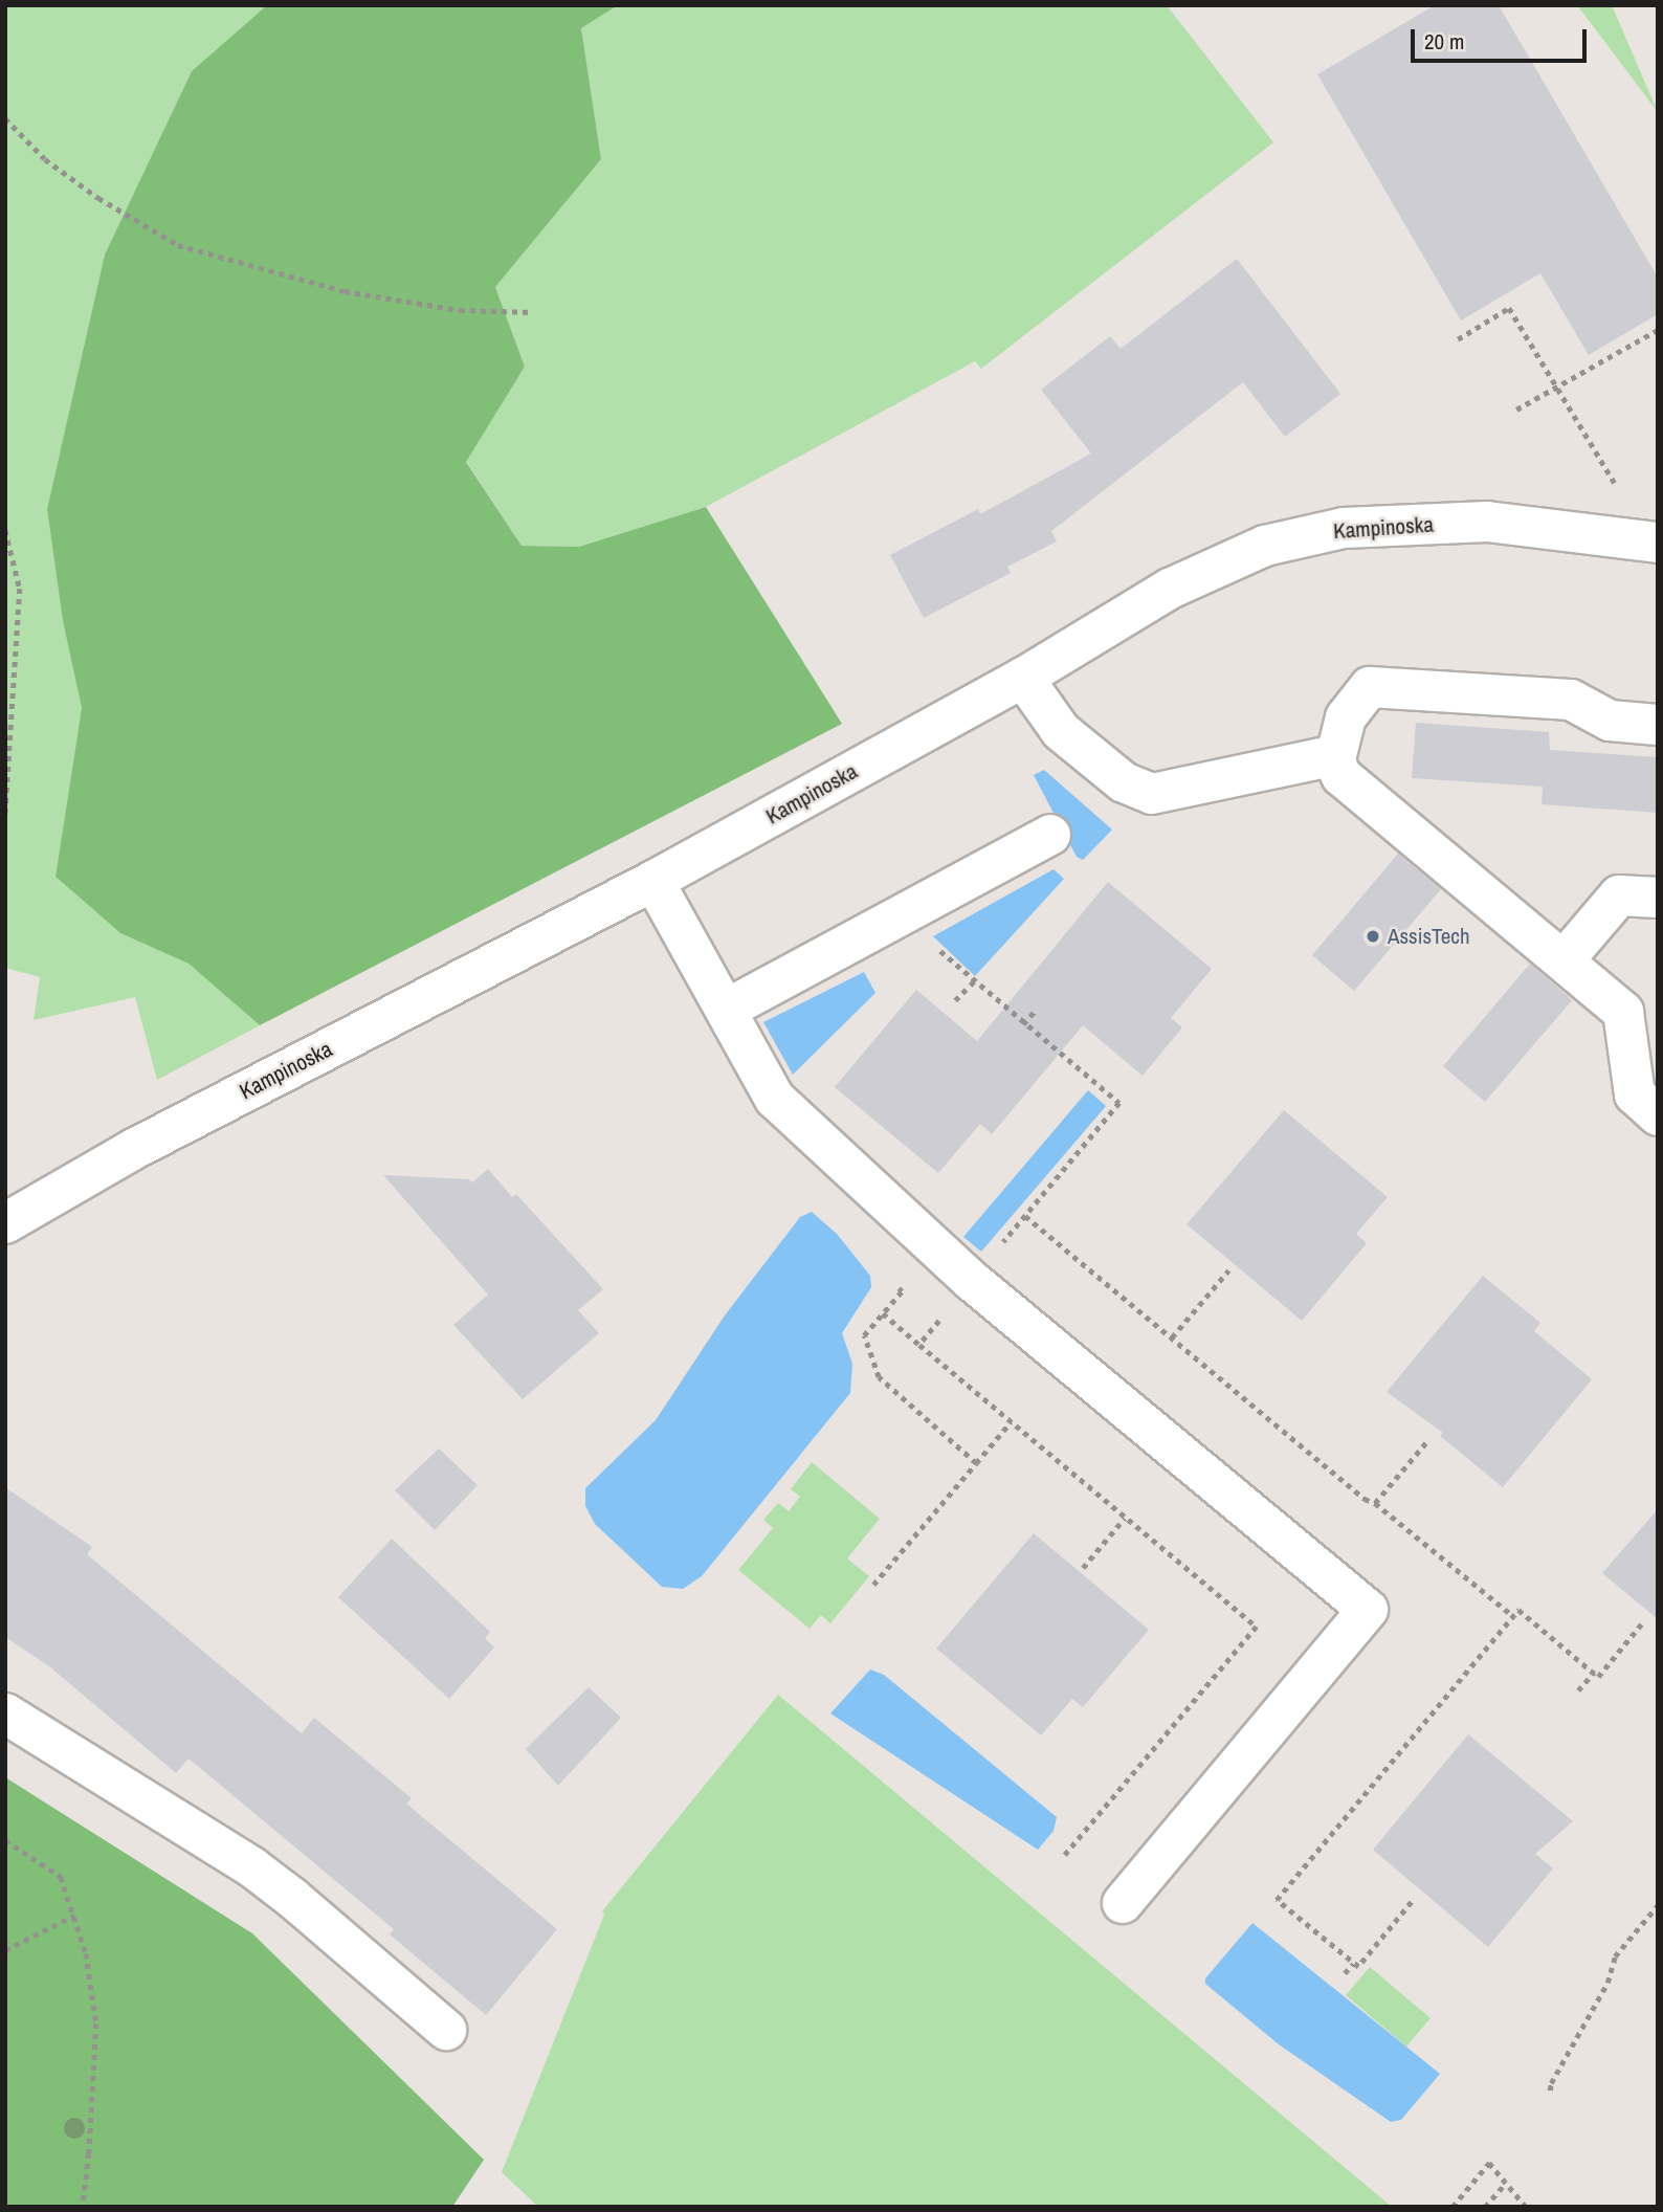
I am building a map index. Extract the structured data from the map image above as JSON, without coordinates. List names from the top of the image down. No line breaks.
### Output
{"streets":{"street":["Kampinoska"]},"places":["AssisTech"],"scale_bar":"20 m"}
